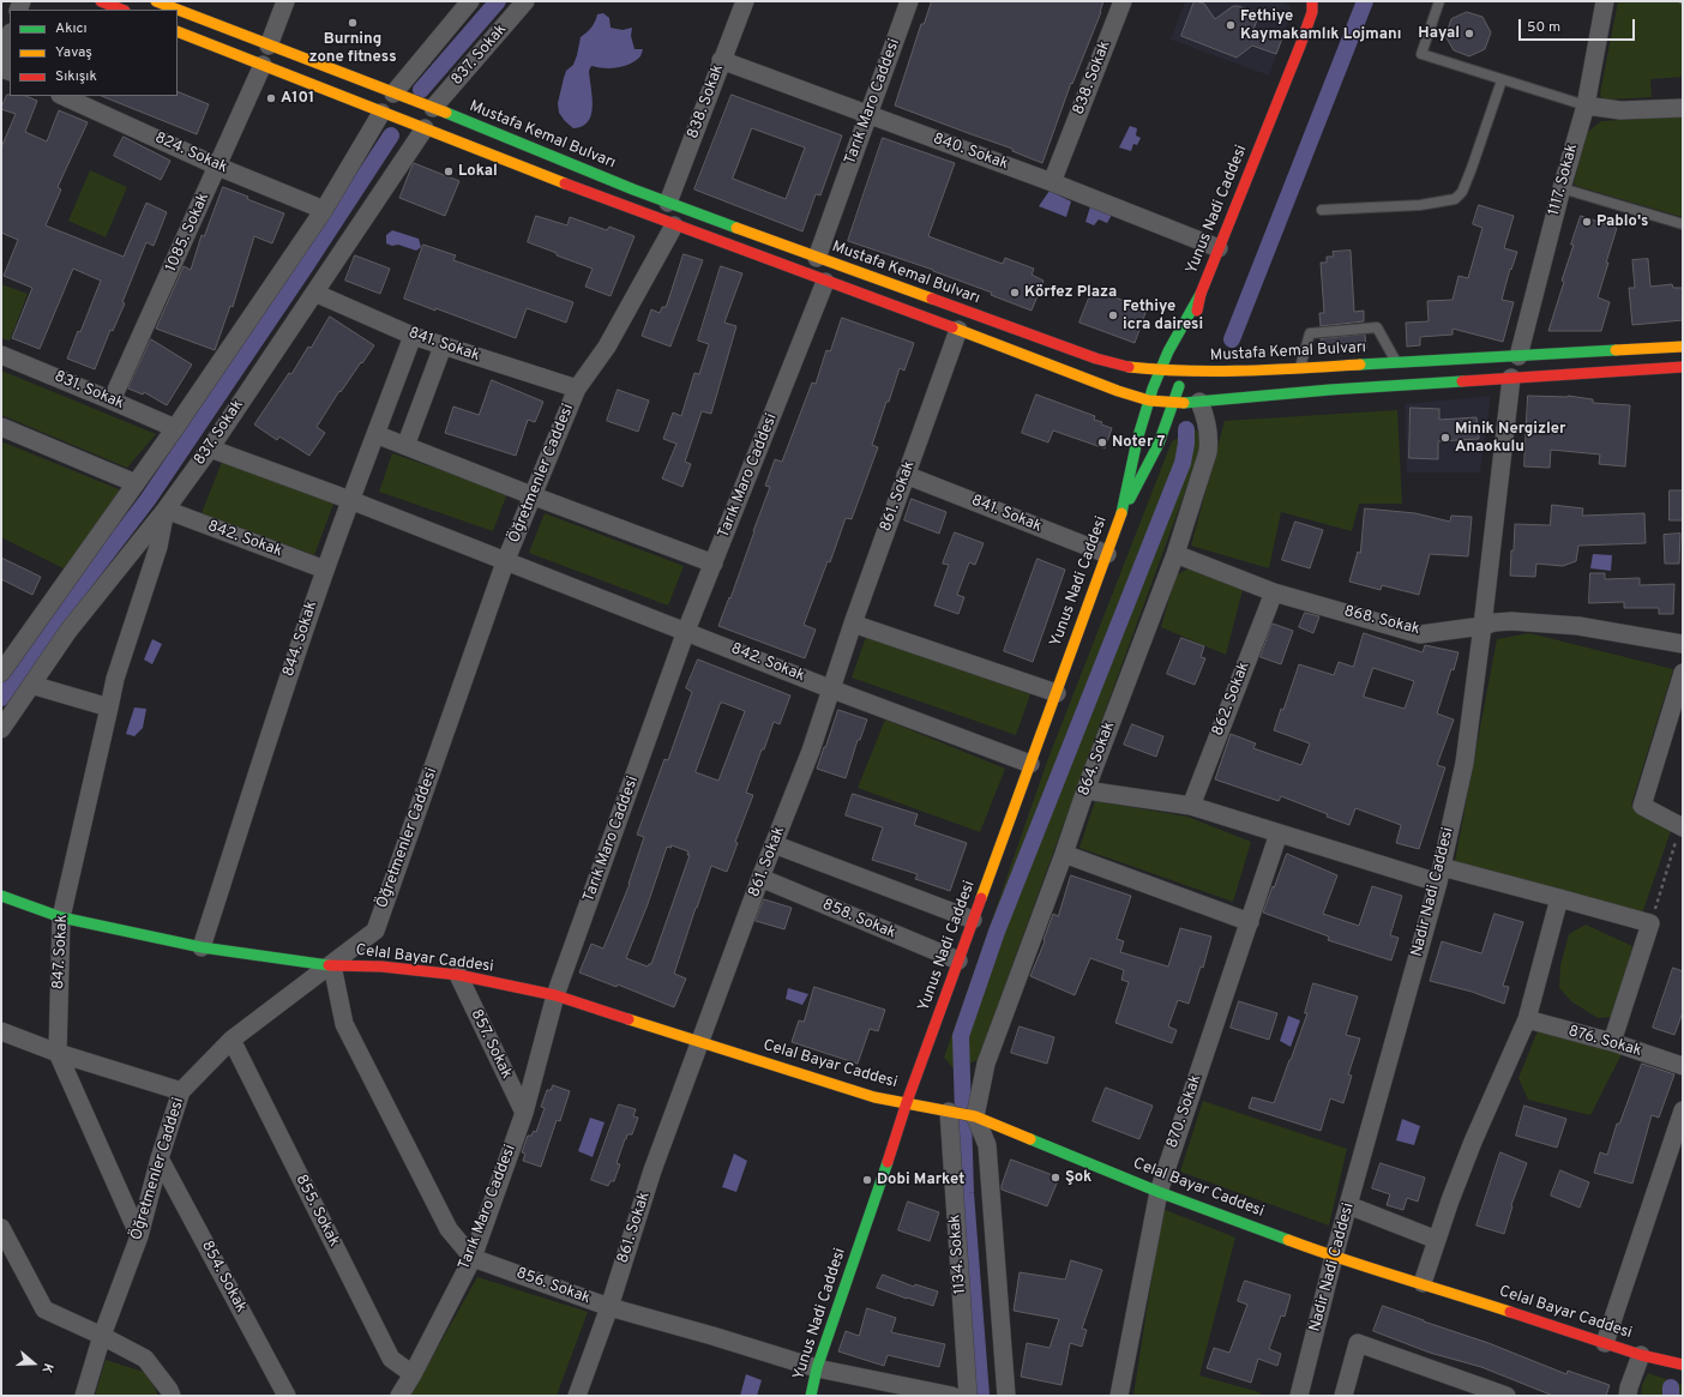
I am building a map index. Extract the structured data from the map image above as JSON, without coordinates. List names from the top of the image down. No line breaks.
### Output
{"streets":{"main road":["Mustafa Kemal Bulvarı","Yunus Nadi Caddesi","Celal Bayar Caddesi"],"street":["837. Sokak","838. Sokak","Tarık Maro Caddesi","840. Sokak","824. Sokak","1117. Sokak","1085. Sokak","841. Sokak","831. Sokak","Öğretmenler Caddesi","861. Sokak","842. Sokak","868. Sokak","844. Sokak","862. Sokak","864. Sokak","Nadir Nadi Caddesi","858. Sokak","847. Sokak","876. Sokak","857. Sokak","870. Sokak","855. Sokak","1134. Sokak","854. Sokak","856. Sokak"]},"crossings":[["837. Sokak","Mustafa Kemal Bulvarı"],["837. Sokak","841. Sokak"],["837. Sokak","842. Sokak"],["837. Sokak","847. Sokak"],["838. Sokak","Mustafa Kemal Bulvarı"],["838. Sokak","840. Sokak"],["Tarık Maro Caddesi","Mustafa Kemal Bulvarı"],["Tarık Maro Caddesi","840. Sokak"],["Tarık Maro Caddesi","842. Sokak"],["Tarık Maro Caddesi","Celal Bayar Caddesi"],["Tarık Maro Caddesi","857. Sokak"],["Tarık Maro Caddesi","855. Sokak"],["Tarık Maro Caddesi","856. Sokak"],["Mustafa Kemal Bulvarı","1117. Sokak"],["Mustafa Kemal Bulvarı","Yunus Nadi Caddesi"],["840. Sokak","Yunus Nadi Caddesi"],["824. Sokak","1085. Sokak"],["Yunus Nadi Caddesi","841. Sokak"],["Yunus Nadi Caddesi","842. Sokak"],["Yunus Nadi Caddesi","858. Sokak"],["Yunus Nadi Caddesi","Celal Bayar Caddesi"],["Yunus Nadi Caddesi","856. Sokak"],["1085. Sokak","831. Sokak"],["841. Sokak","Öğretmenler Caddesi"],["841. Sokak","861. Sokak"],["841. Sokak","844. Sokak"],["Öğretmenler Caddesi","842. Sokak"],["Öğretmenler Caddesi","847. Sokak"],["Öğretmenler Caddesi","Celal Bayar Caddesi"],["Öğretmenler Caddesi","855. Sokak"],["Öğretmenler Caddesi","854. Sokak"],["861. Sokak","842. Sokak"],["861. Sokak","858. Sokak"],["861. Sokak","Celal Bayar Caddesi"],["861. Sokak","856. Sokak"],["842. Sokak","844. Sokak"],["842. Sokak","847. Sokak"],["868. Sokak","862. Sokak"],["868. Sokak","864. Sokak"],["868. Sokak","Nadir Nadi Caddesi"],["844. Sokak","Celal Bayar Caddesi"],["864. Sokak","Celal Bayar Caddesi"],["Nadir Nadi Caddesi","Celal Bayar Caddesi"],["847. Sokak","Celal Bayar Caddesi"],["Celal Bayar Caddesi","857. Sokak"],["Celal Bayar Caddesi","870. Sokak"],["Celal Bayar Caddesi","1134. Sokak"]],"places":["Burning zone fitness","Fethiye Kaymakamlık Lojmanı","Hayal","A101","Lokal","Pablo's","Körfez Plaza","Fethiye icra dairesi","Minik Nergizler Anaokulu","Noter 7","Şok","Dobi Market"],"legend":["Akıcı","Yavaş","Sıkışık"],"scale_bar":"50 m","north":"right"}
